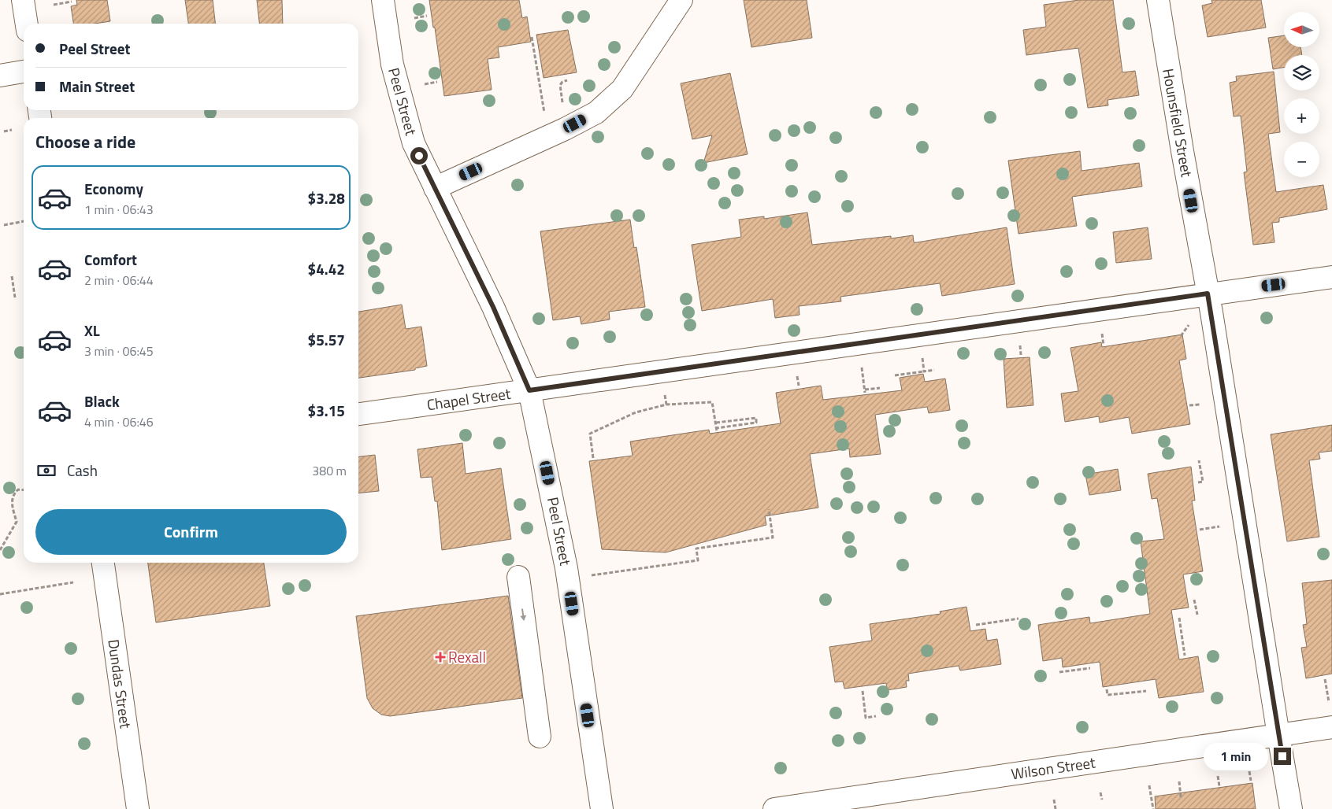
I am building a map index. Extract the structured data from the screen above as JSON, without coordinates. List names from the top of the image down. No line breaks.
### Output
{"streets":{"street":["Peel Street","Hounsfield Street","Chapel Street","Dundas Street","Wilson Street"]},"crossings":[["Peel Street","Chapel Street"],["Hounsfield Street","Chapel Street"],["Hounsfield Street","Wilson Street"]],"places":{"health":["Rexall"]},"north":"left","page":{"map_buttons":["+","−"],"banner":["Peel Street","Main Street"],"heading":"Choose a ride","list":[{"name":"Economy","note":"1 min · 06:43","value":"$3.28"},{"name":"Comfort","note":"2 min · 06:44","value":"$4.42"},{"name":"XL","note":"3 min · 06:45","value":"$5.57"},{"name":"Black","note":"4 min · 06:46","value":"$3.15"}],"pay":["Cash","380 m"],"buttons":"Confirm","bubble":"1 min"}}
